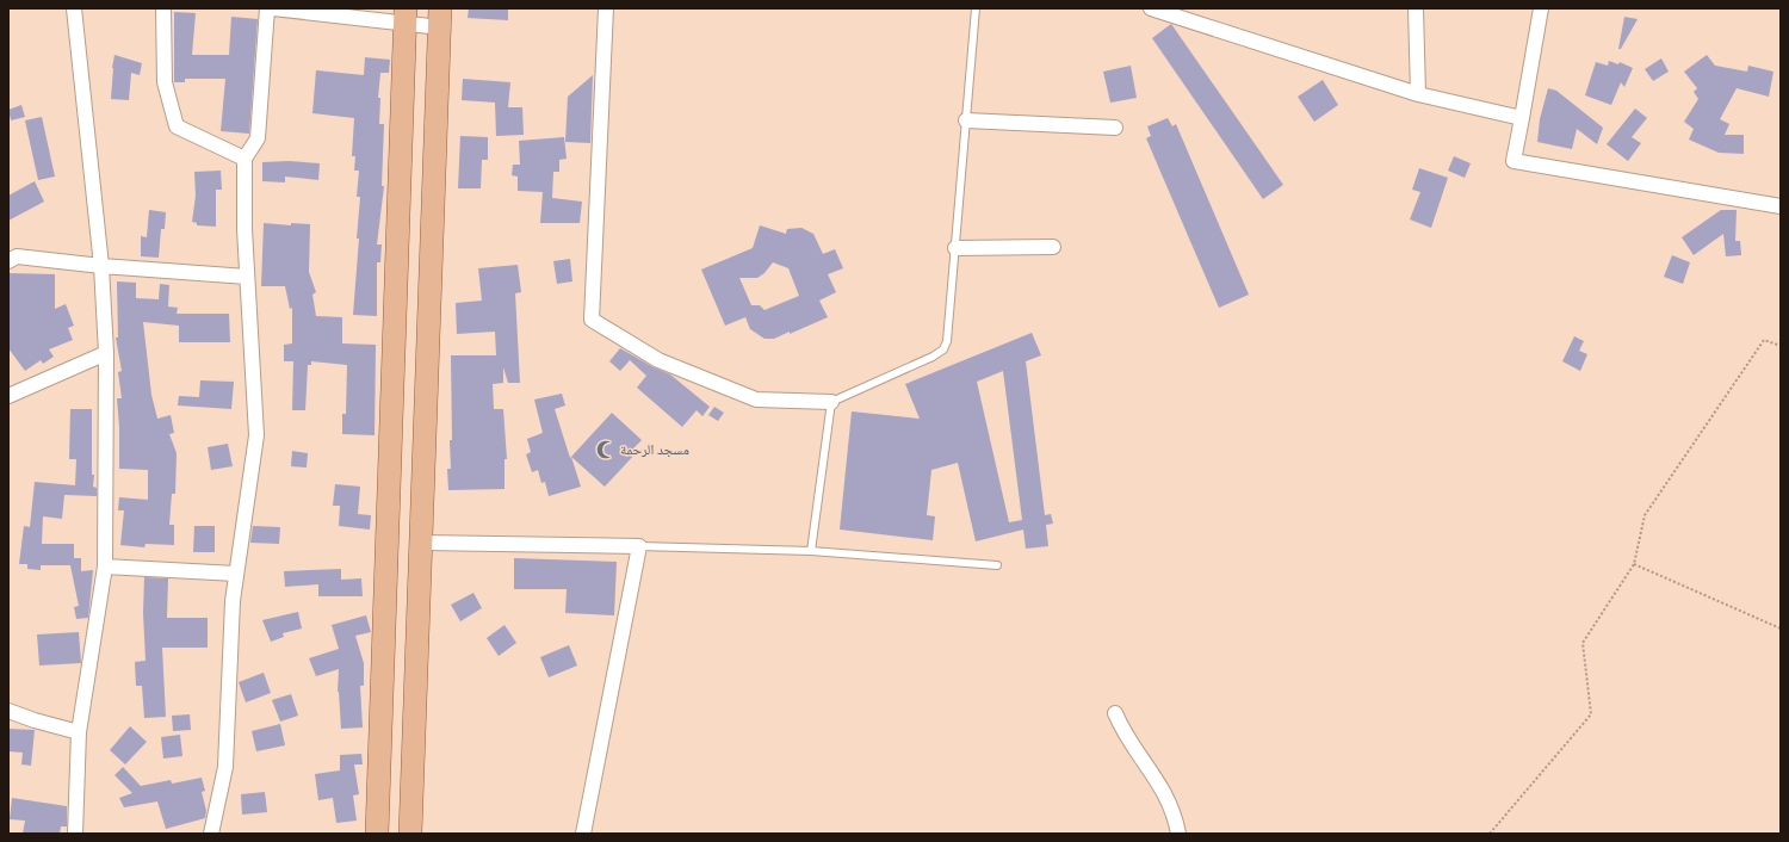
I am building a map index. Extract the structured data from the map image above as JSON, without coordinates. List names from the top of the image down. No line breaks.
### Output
{"places":{"mosque":["مسجد الرحمة"]}}
